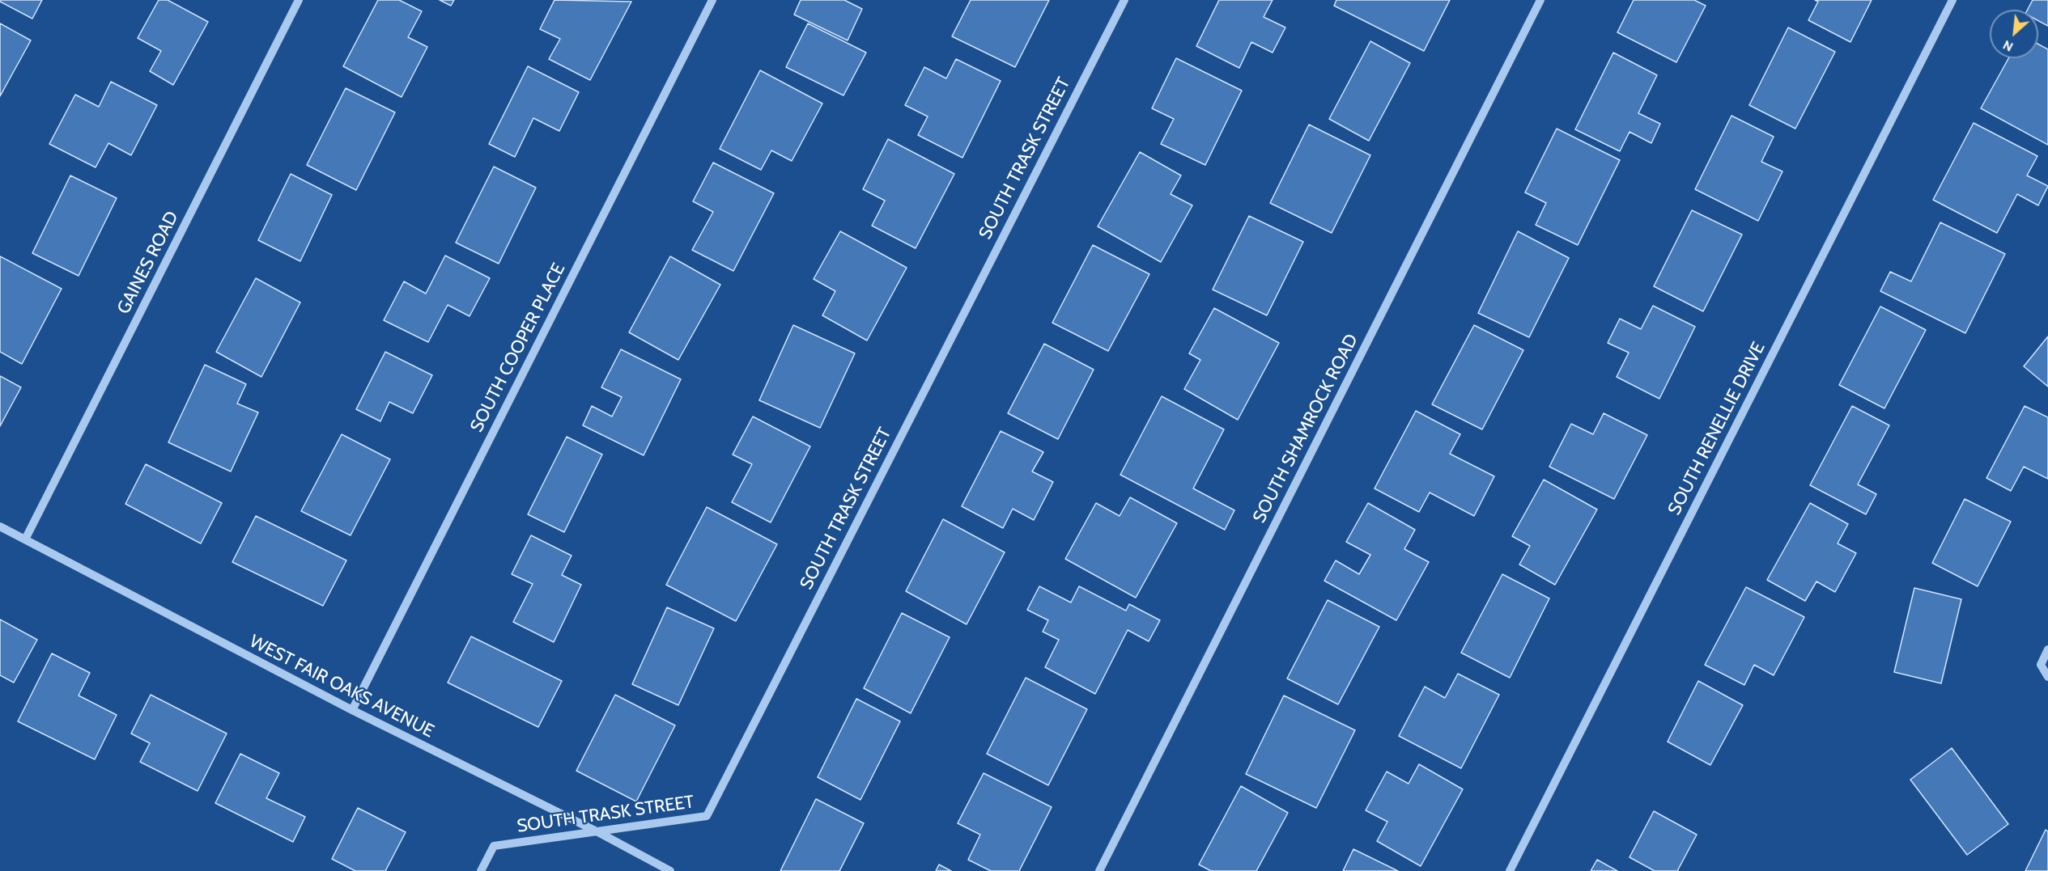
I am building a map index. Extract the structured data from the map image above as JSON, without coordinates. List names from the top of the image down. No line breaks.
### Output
{"streets":{"street":["SOUTH TRASK STREET","GAINES ROAD","SOUTH COOPER PLACE","SOUTH SHAMROCK ROAD","SOUTH RENELLIE DRIVE","WEST FAIR OAKS AVENUE"]},"crossings":[["SOUTH TRASK STREET","WEST FAIR OAKS AVENUE"],["GAINES ROAD","WEST FAIR OAKS AVENUE"],["SOUTH COOPER PLACE","WEST FAIR OAKS AVENUE"]],"north":"bottom left"}
